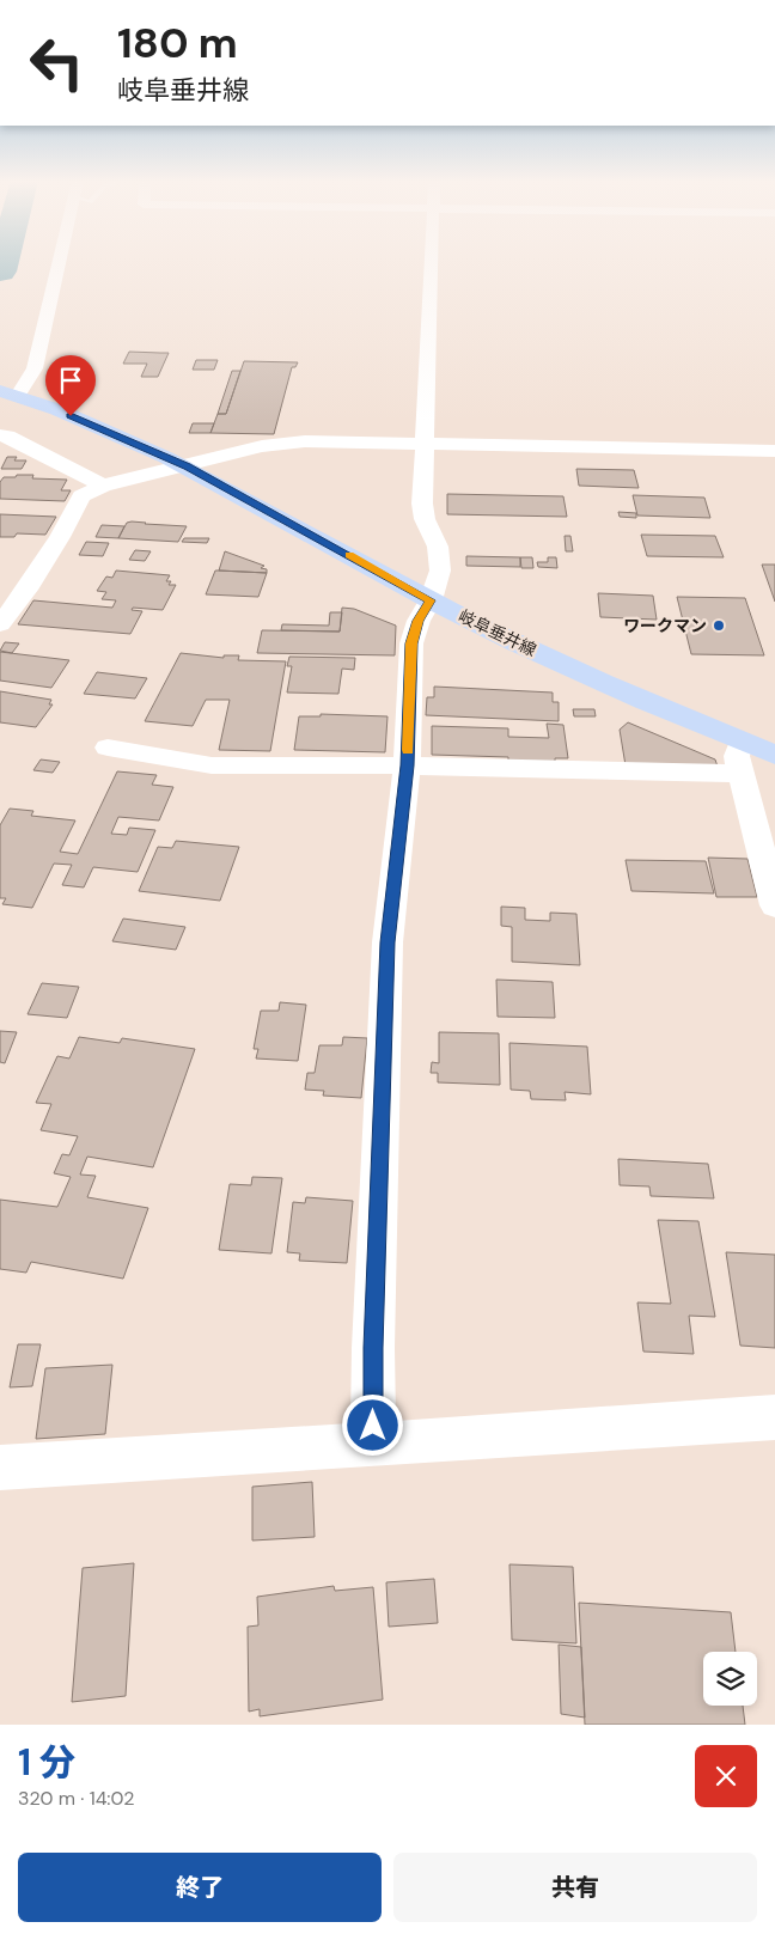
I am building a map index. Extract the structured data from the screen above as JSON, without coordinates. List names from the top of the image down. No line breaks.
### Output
{"streets":{"main road":["岐阜垂井線"]},"places":["ワークマン"],"page":{"turn":["180 m","岐阜垂井線"],"heading":["1 分","320 m · 14:02"],"buttons":["終了","共有"]}}
